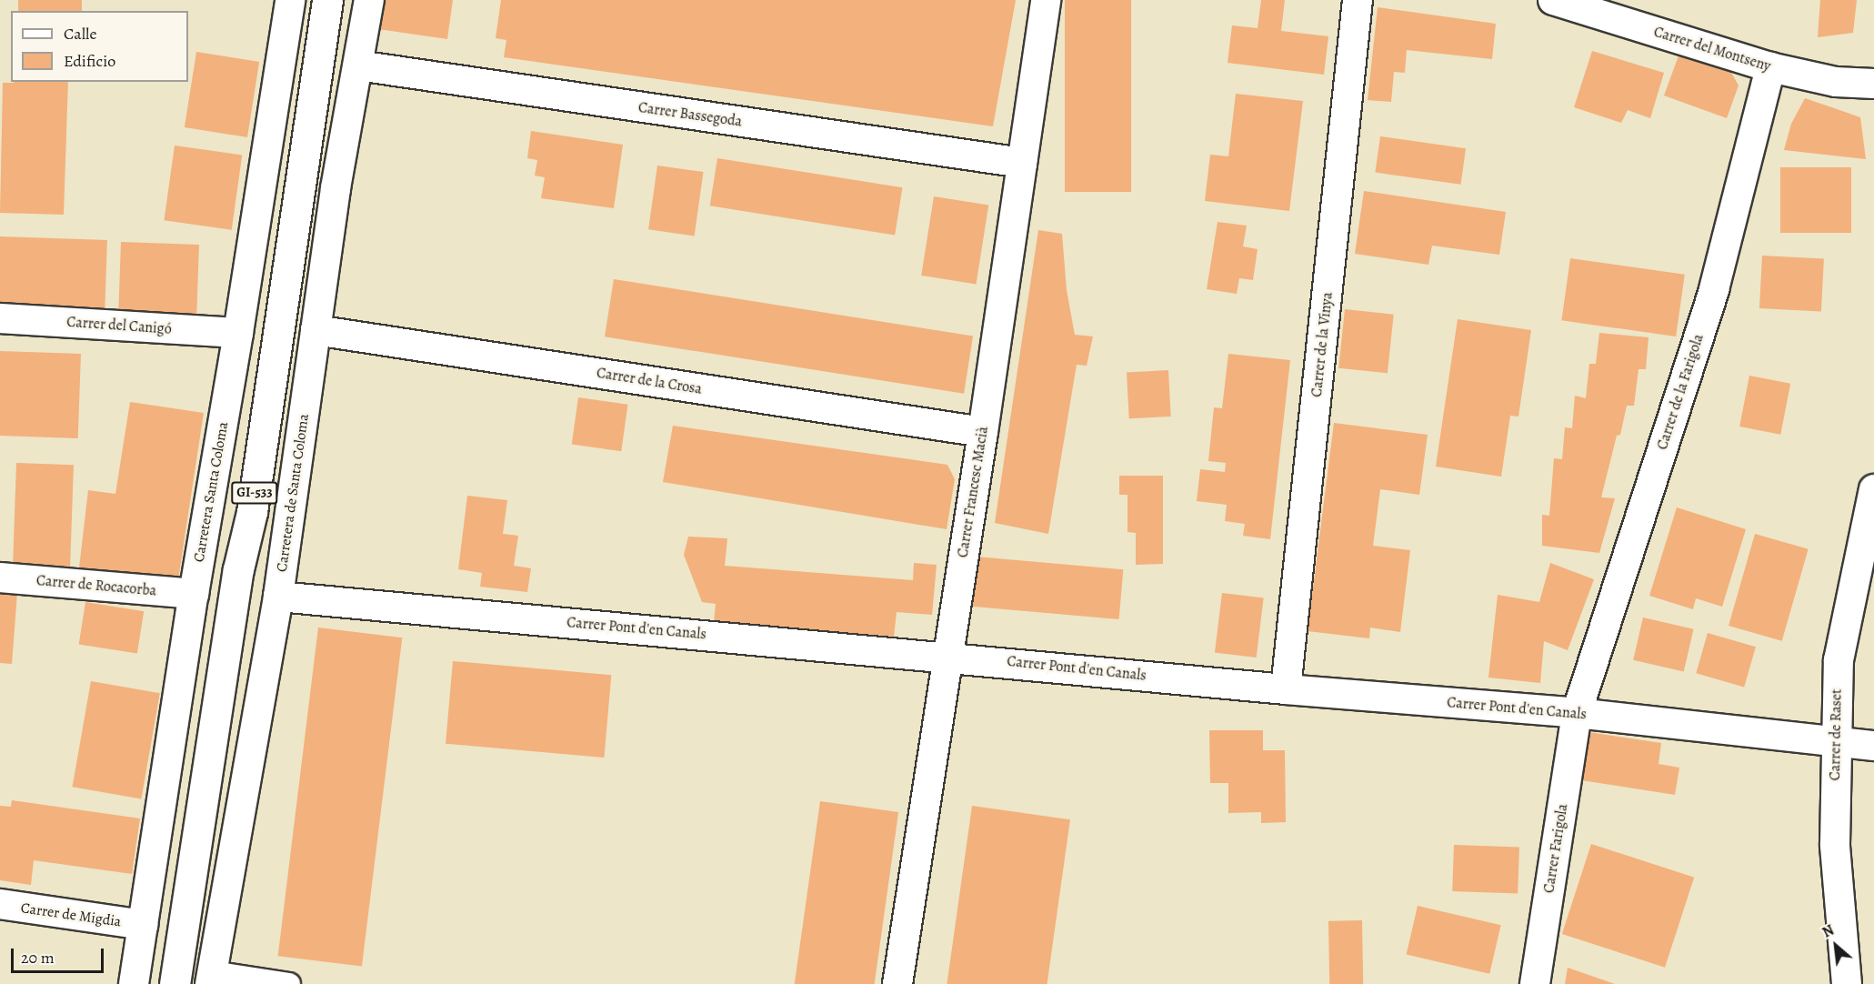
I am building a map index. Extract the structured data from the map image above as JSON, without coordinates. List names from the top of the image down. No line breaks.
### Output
{"streets":{"main road":["GI-533"],"street":["Carrer del Montseny","Carrer Bassegoda","Carrer del Canigó","Carrer de la Vinya","Carrer de la Crosa","Carrer de la Farigola","Carretera Santa Coloma","Carrer Francesc Macià","Carretera de Santa Coloma","Carrer de Rocacorba","Carrer Pont d'en Canals","Carrer de Raset","Carrer Farigola","Carrer de Migdia"]},"crossings":[["Carrer del Montseny","Carrer de la Farigola"],["Carrer Bassegoda","Carrer Francesc Macià"],["Carrer Bassegoda","Carretera de Santa Coloma"],["Carrer del Canigó","Carretera Santa Coloma"],["Carrer de la Vinya","Carrer Pont d'en Canals"],["Carrer de la Crosa","Carrer Francesc Macià"],["Carrer de la Crosa","Carretera de Santa Coloma"],["Carrer de la Farigola","Carrer Pont d'en Canals"],["Carrer de la Farigola","Carrer Farigola"],["Carretera Santa Coloma","Carrer de Rocacorba"],["Carretera Santa Coloma","Carrer de Migdia"],["Carrer Francesc Macià","Carrer Pont d'en Canals"],["Carretera de Santa Coloma","Carrer Pont d'en Canals"],["Carrer Pont d'en Canals","Carrer de Raset"],["Carrer Pont d'en Canals","Carrer Farigola"]],"legend":["Calle","Edificio"],"scale_bar":"20 m","north":"top left"}
